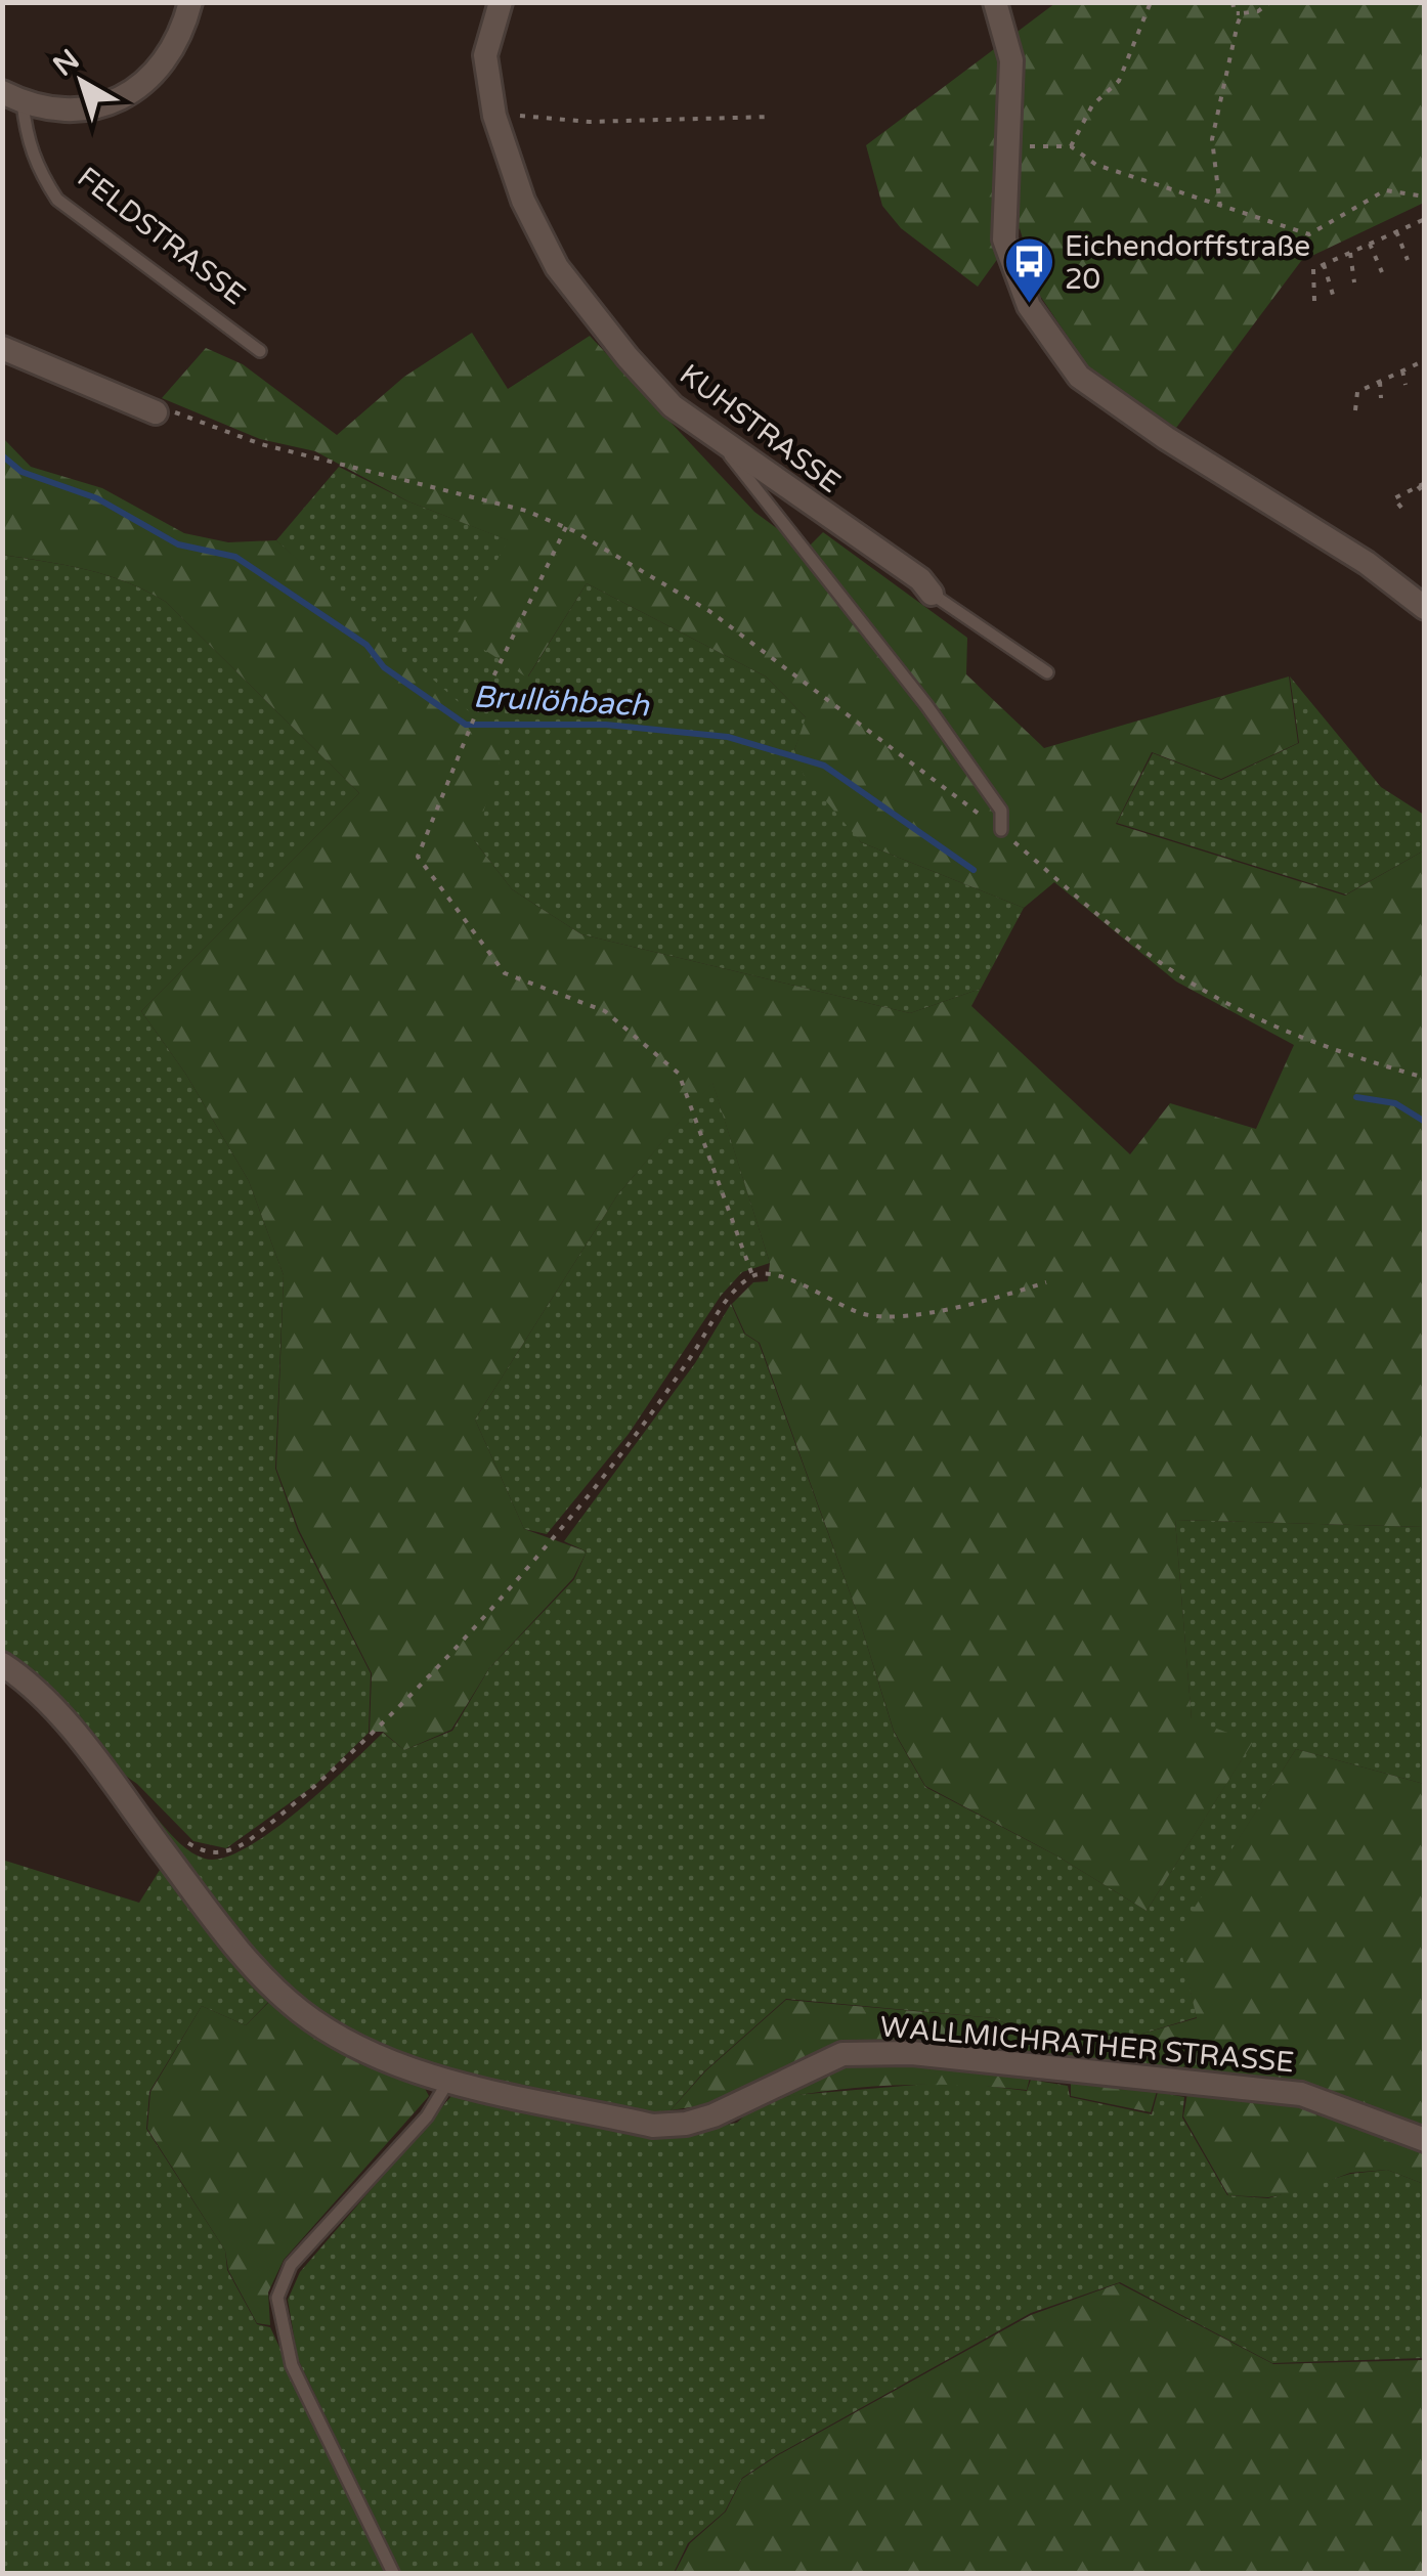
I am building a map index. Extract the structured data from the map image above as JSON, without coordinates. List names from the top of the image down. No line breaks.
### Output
{"streets":{"street":["FELDSTRASSE","KUHSTRASSE","WALLMICHRATHER STRASSE"]},"water":["Brullöhbach"],"places":{"bus stop":["Eichendorffstraße 20"]},"north":"top left"}
